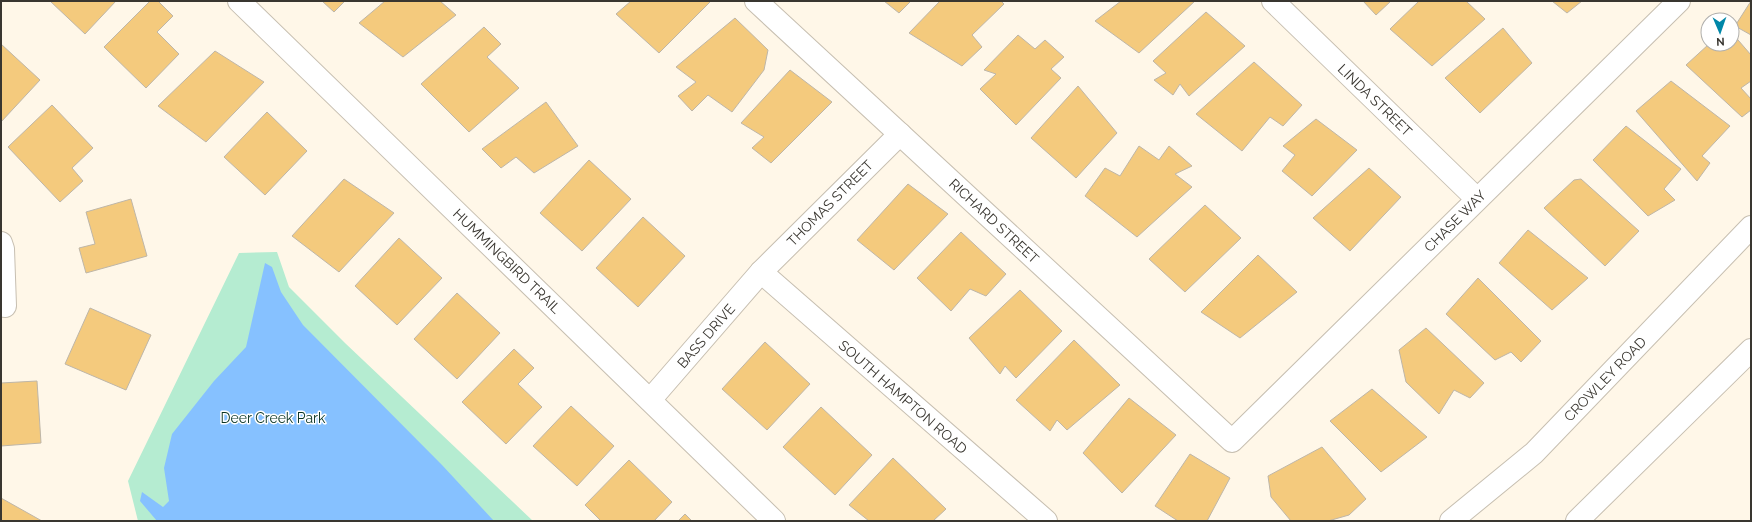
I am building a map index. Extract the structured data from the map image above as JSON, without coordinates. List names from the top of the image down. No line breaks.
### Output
{"streets":{"street":["LINDA STREET","THOMAS STREET","RICHARD STREET","CHASE WAY","HUMMINGBIRD TRAIL","BASS DRIVE","CROWLEY ROAD","SOUTH HAMPTON ROAD"]},"crossings":[["LINDA STREET","CHASE WAY"],["THOMAS STREET","RICHARD STREET"],["THOMAS STREET","BASS DRIVE"],["THOMAS STREET","SOUTH HAMPTON ROAD"],["RICHARD STREET","CHASE WAY"],["HUMMINGBIRD TRAIL","BASS DRIVE"],["BASS DRIVE","SOUTH HAMPTON ROAD"]],"parks":["Deer Creek Park"],"north":"bottom"}
